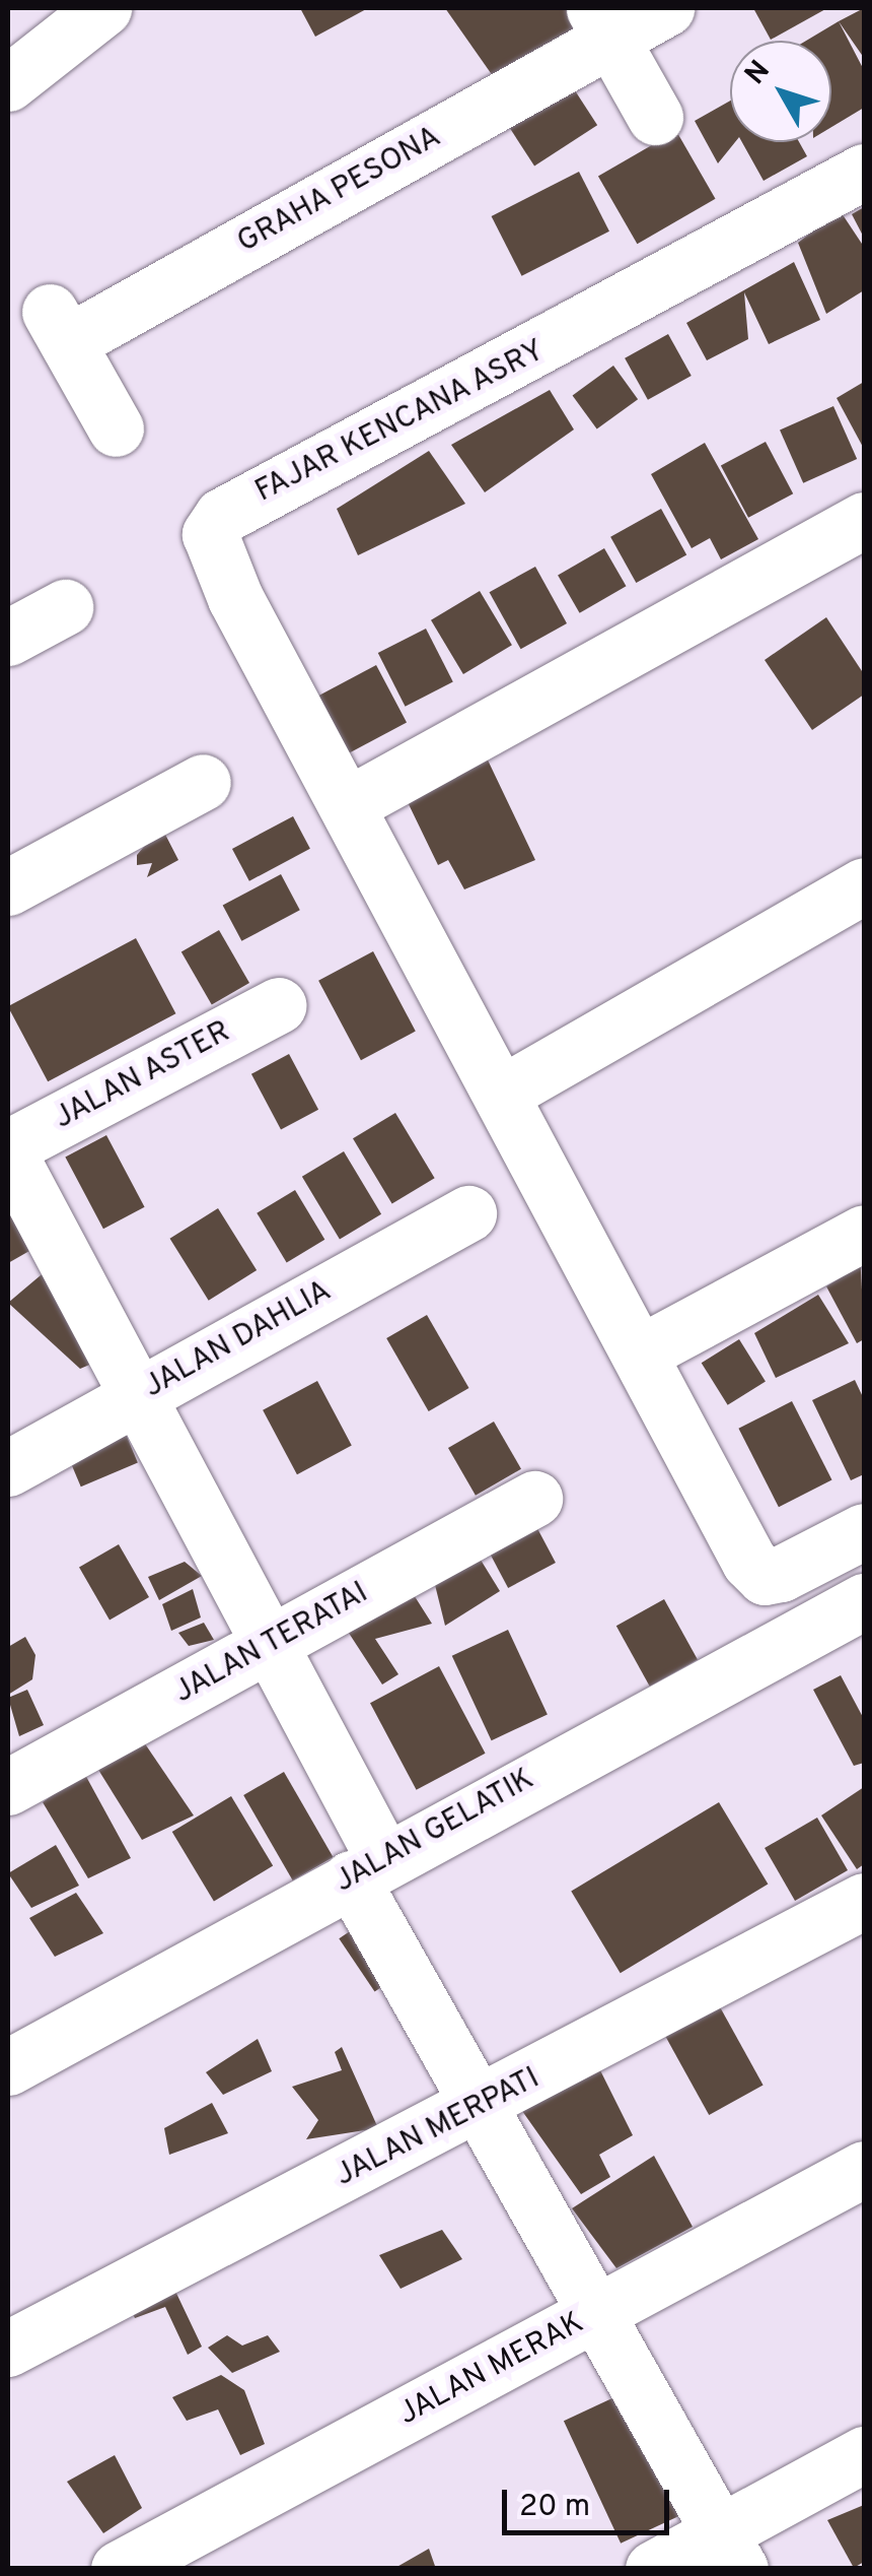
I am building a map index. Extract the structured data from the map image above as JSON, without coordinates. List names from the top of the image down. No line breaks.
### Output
{"streets":{"street":["GRAHA PESONA","FAJAR KENCANA ASRY","JALAN ASTER","JALAN DAHLIA","JALAN TERATAI","JALAN GELATIK","JALAN MERPATI","JALAN MERAK"]},"scale_bar":"20 m","north":"top left"}
